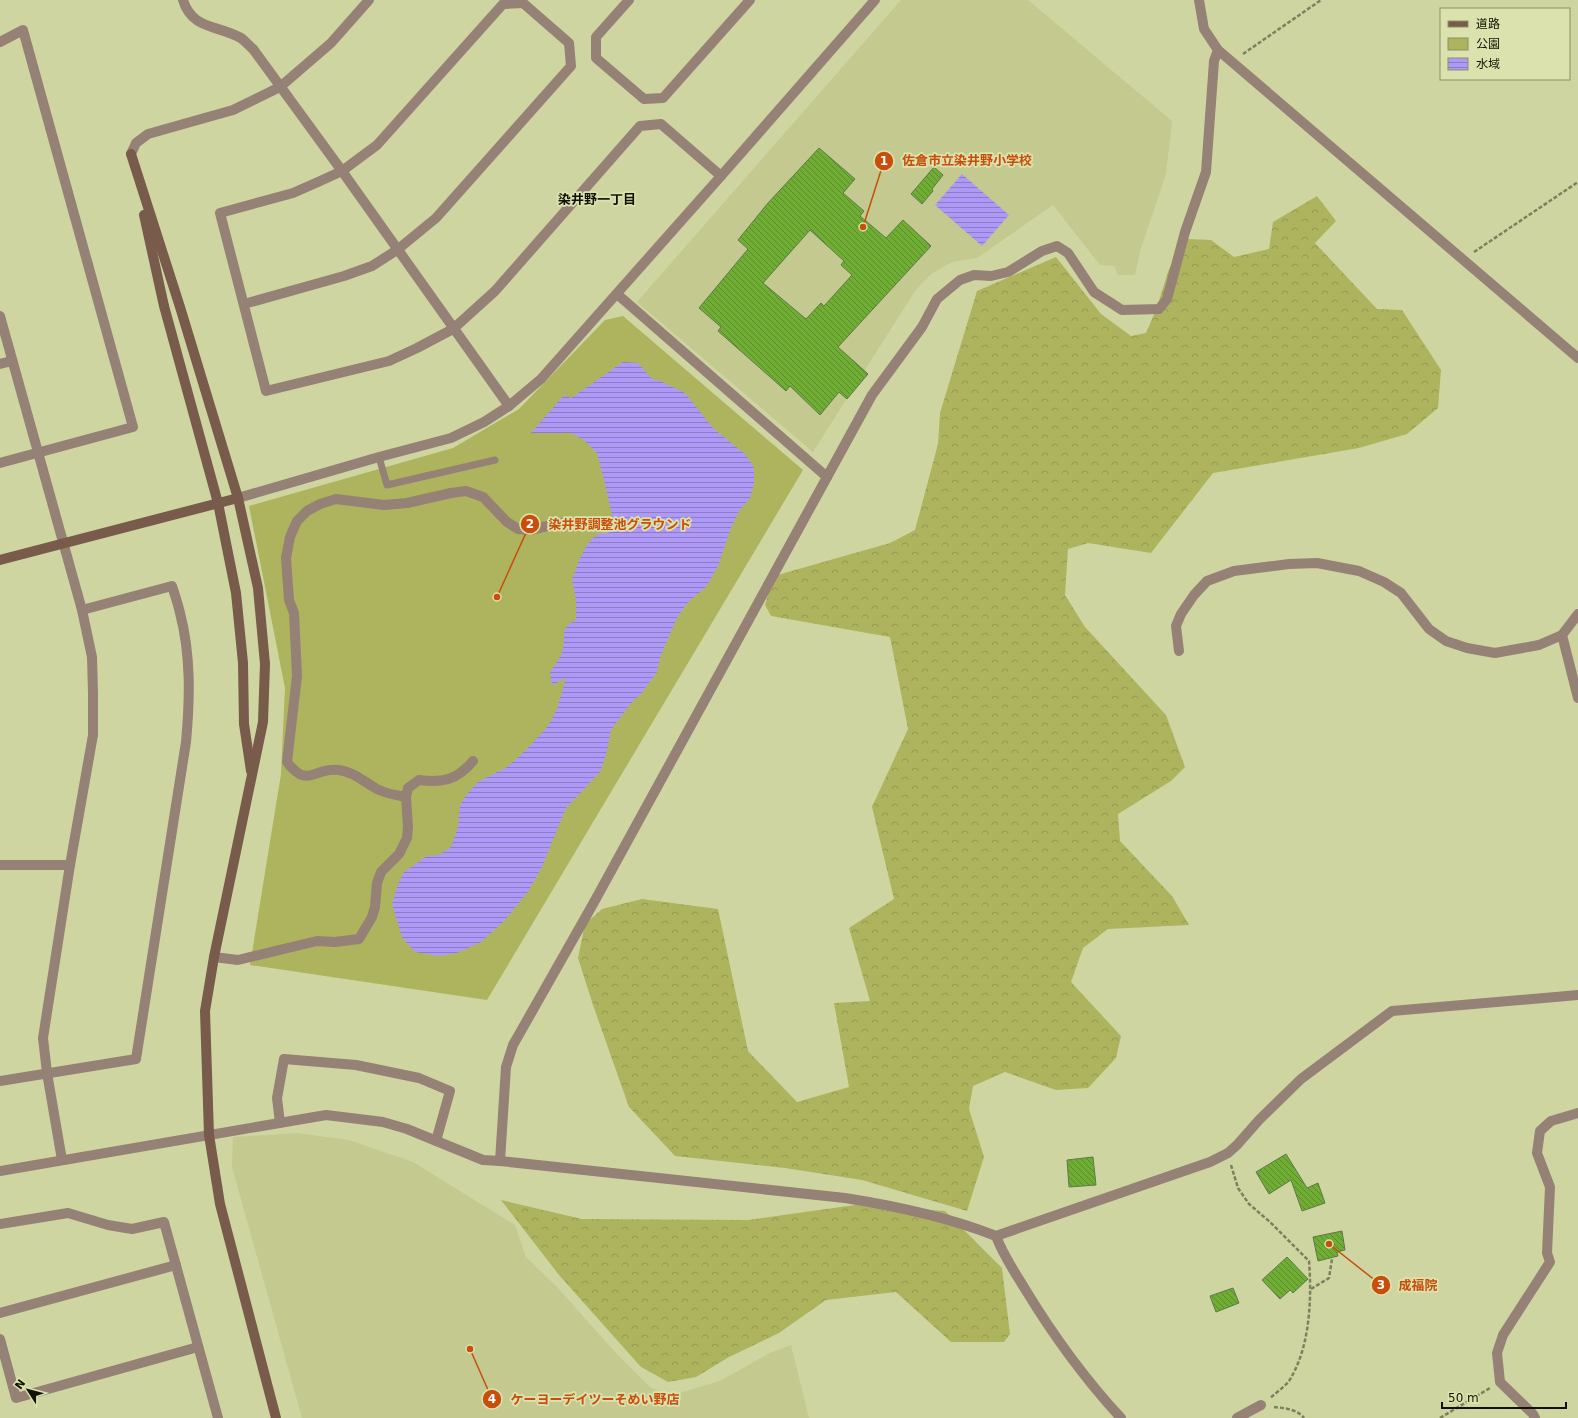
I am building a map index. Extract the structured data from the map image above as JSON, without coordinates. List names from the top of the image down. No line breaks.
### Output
{"districts":["染井野一丁目"],"places":["佐倉市立染井野小学校","染井野調整池グラウンド","成福院","ケーヨーデイツーそめい野店"],"legend":["道路","公園","水域"],"scale_bar":"50 m","north":"top left"}
